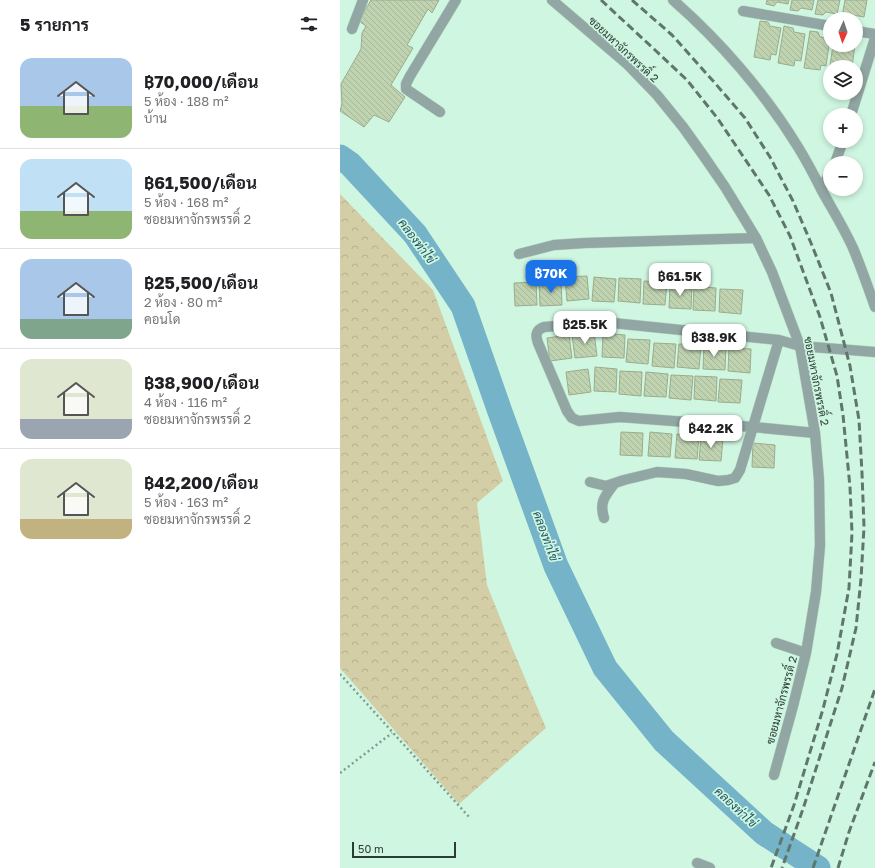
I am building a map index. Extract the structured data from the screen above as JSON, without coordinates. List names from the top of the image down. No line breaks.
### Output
{"streets":{"street":["ซอยมหาจักรพรรดิ์ 2"]},"water":["คลองท่าไข่"],"scale_bar":"50 m","north":"bottom","page":{"heading":"5 รายการ","map_buttons":["+","−"],"list":[{"name":"฿70,000/เดือน","note":"5 ห้อง · 188 m² · บ้าน"},{"name":"฿61,500/เดือน","note":"5 ห้อง · 168 m² · ซอยมหาจักรพรรดิ์ 2"},{"name":"฿25,500/เดือน","note":"2 ห้อง · 80 m² · คอนโด"},{"name":"฿38,900/เดือน","note":"4 ห้อง · 116 m² · ซอยมหาจักรพรรดิ์ 2"},{"name":"฿42,200/เดือน","note":"5 ห้อง · 163 m² · ซอยมหาจักรพรรดิ์ 2"}],"price":["฿70K","฿61.5K","฿25.5K","฿38.9K","฿42.2K"],"scale":"50 m"}}
